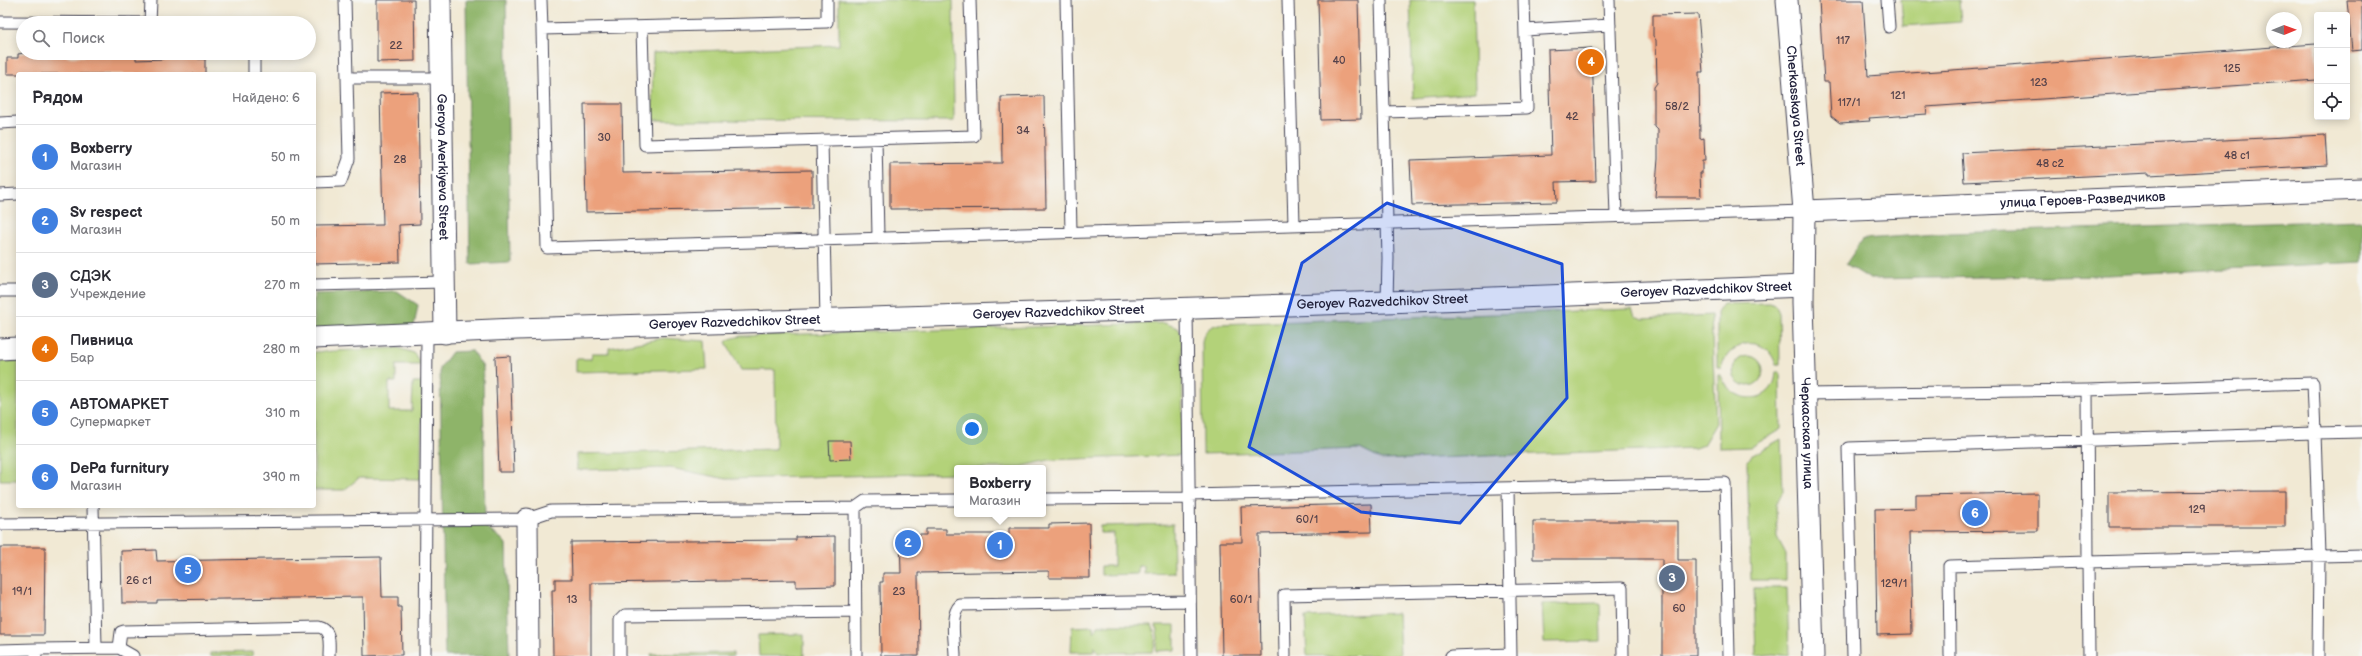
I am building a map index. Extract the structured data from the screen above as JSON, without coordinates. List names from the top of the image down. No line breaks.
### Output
{"streets":{"street":["Cherkasskaya Street","Geroya Averkiyeva Street","улица Героев-Разведчиков","Geroyev Razvedchikov Street","Черкасская улица"]},"crossings":[["Cherkasskaya Street","улица Героев-Разведчиков"],["Cherkasskaya Street","Черкасская улица"],["Geroya Averkiyeva Street","Geroyev Razvedchikov Street"],["улица Героев-Разведчиков","Черкасская улица"],["Geroyev Razvedchikov Street","Черкасская улица"]],"house_numbers":["117","22","40","125","123","121","117/1","58/2","42","34","30","48 с1","28","48 с2","129","60/1","26 с1","129/1","19/1","23","13","60/1","60"],"north":"right","page":{"map_buttons":["+","−"],"search":"Поиск","pins":["4","6","2","1","5","3"],"heading":["Рядом","Найдено: 6"],"list":[{"mark":"1","name":"Boxberry","note":"Магазин","value":"50 m"},{"mark":"2","name":"Sv respect","note":"Магазин","value":"50 m"},{"mark":"3","name":"СДЭК","note":"Учреждение","value":"270 m"},{"mark":"4","name":"Пивница","note":"Бар","value":"280 m"},{"mark":"5","name":"АВТОМАРКЕТ","note":"Супермаркет","value":"310 m"},{"mark":"6","name":"DePa furnitury","note":"Магазин","value":"390 m"}],"popup":["Boxberry","Магазин"]}}
